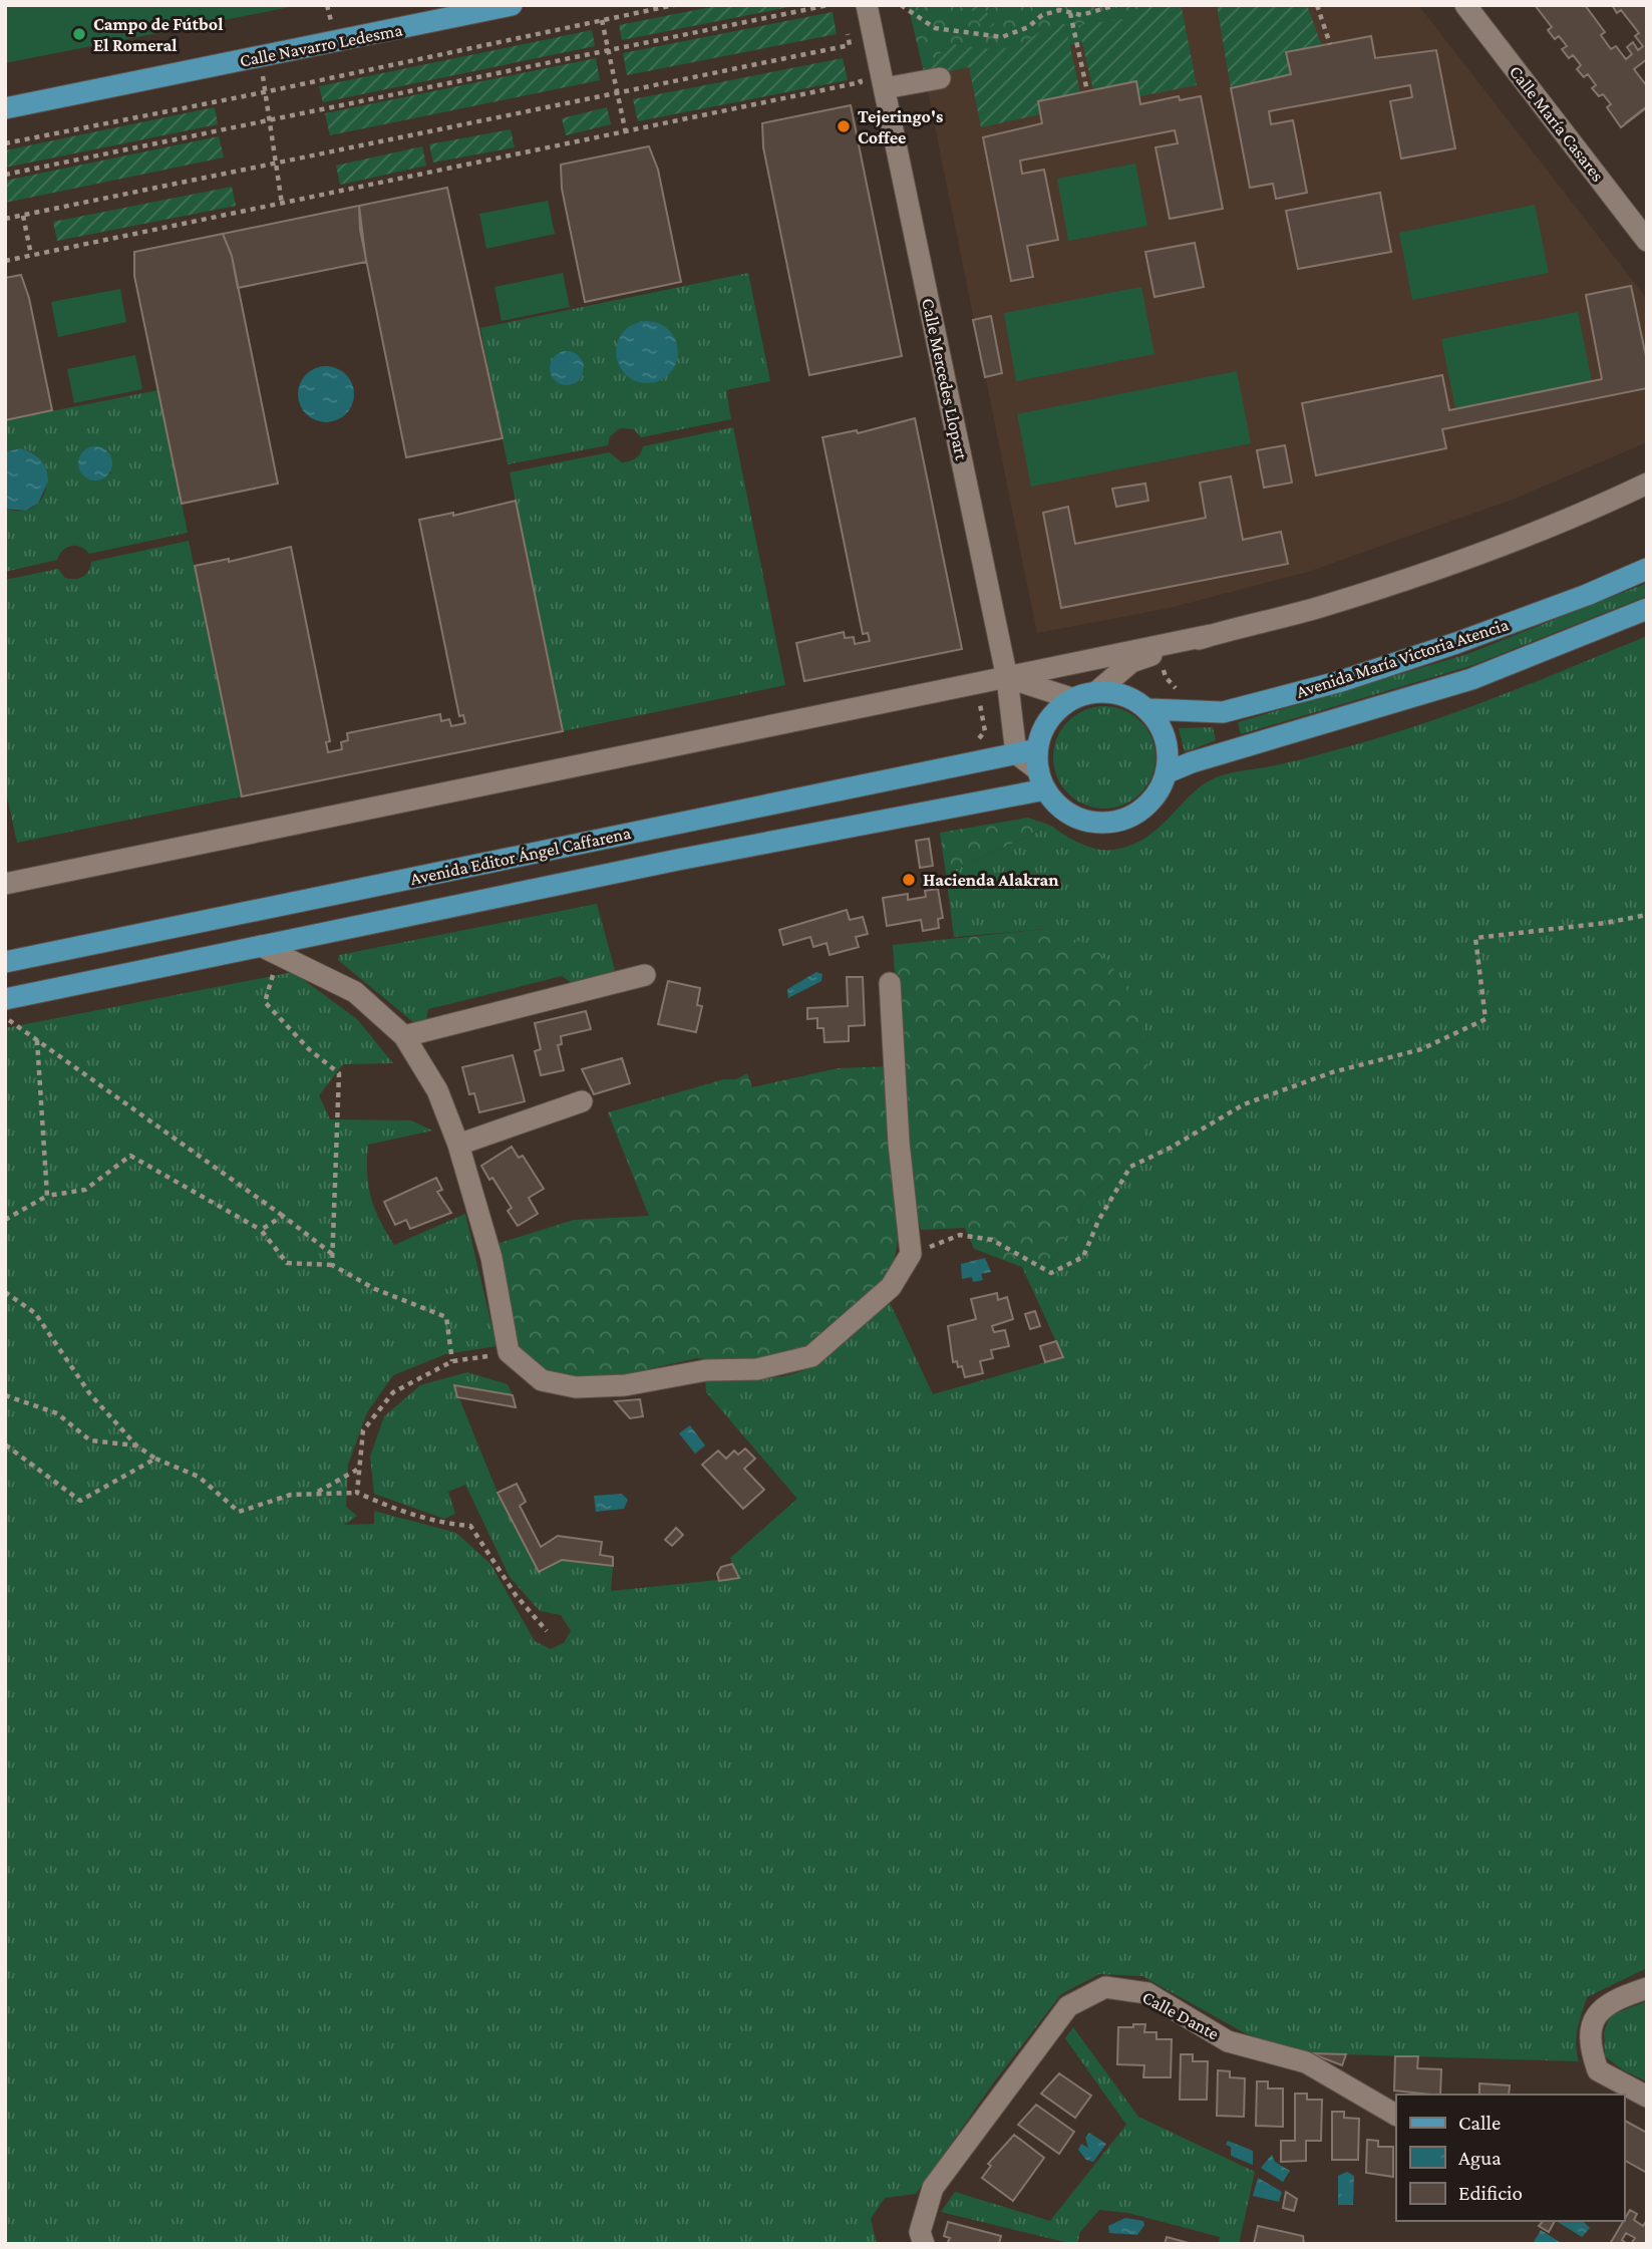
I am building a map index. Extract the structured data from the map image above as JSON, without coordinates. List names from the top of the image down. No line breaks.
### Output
{"streets":{"main road":["Calle Navarro Ledesma","Avenida María Victoria Atencia","Avenida Editor Ángel Caffarena"],"street":["Calle María Casares","Calle Mercedes Llopart","Calle Dante"]},"crossings":[["Calle Mercedes Llopart","Avenida María Victoria Atencia"],["Calle Mercedes Llopart","Avenida Editor Ángel Caffarena"],["Avenida María Victoria Atencia","Avenida Editor Ángel Caffarena"]],"places":["Campo de Fútbol El Romeral","Tejeringo's Coffee","Hacienda Alakran"],"legend":["Calle","Agua","Edificio"]}
